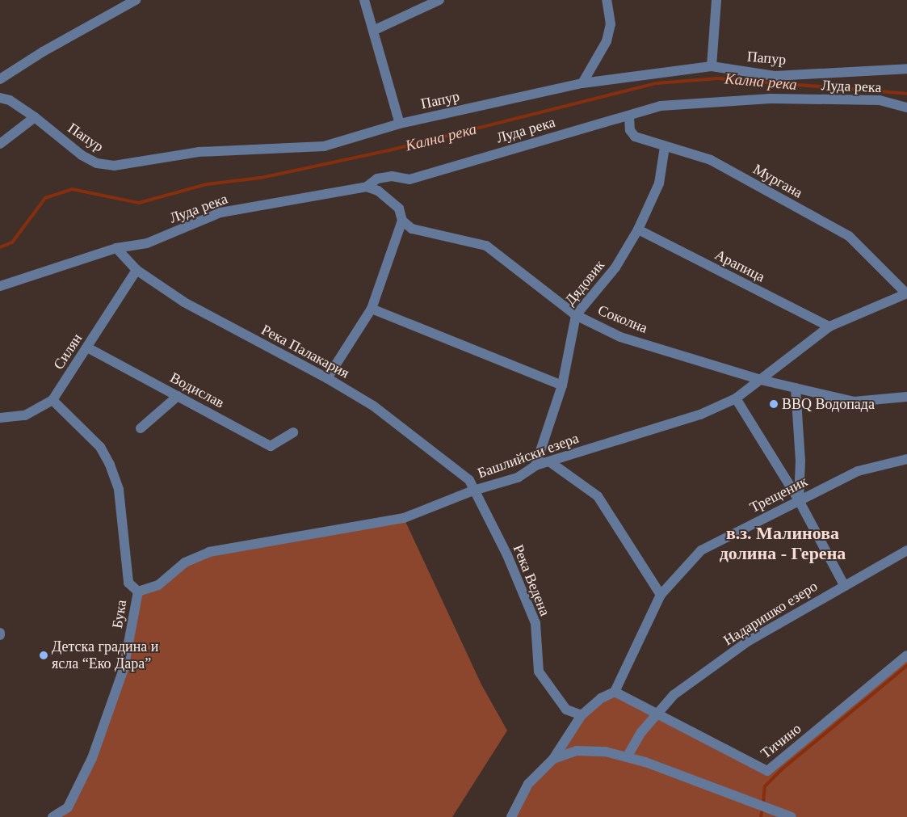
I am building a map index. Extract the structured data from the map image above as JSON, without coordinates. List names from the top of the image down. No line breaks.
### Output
{"streets":{"street":["Папур","Луда река","Мургана","Арапица","Дядовик","Соколна","Силян","Река Палакария","Водислав","Башлийски езера","Трещеник","Река Ведена","Надаришко езеро","Бука","Тичино"]},"crossings":[["Луда река","Мургана"],["Луда река","Река Палакария"],["Мургана","Дядовик"],["Мургана","Башлийски езера"],["Арапица","Дядовик"],["Арапица","Башлийски езера"],["Дядовик","Соколна"],["Дядовик","Башлийски езера"],["Соколна","Башлийски езера"],["Силян","Река Палакария"],["Силян","Водислав"],["Силян","Бука"],["Река Палакария","Башлийски езера"],["Река Палакария","Река Ведена"],["Башлийски езера","Река Ведена"],["Башлийски езера","Бука"],["Трещеник","Тичино"],["Надаришко езеро","Тичино"]],"districts":["в.з. Малинова долина - Герена"],"water":["Кална река"],"places":["BBQ Водопада","Детска градина и ясла “Еко Дара”"]}
